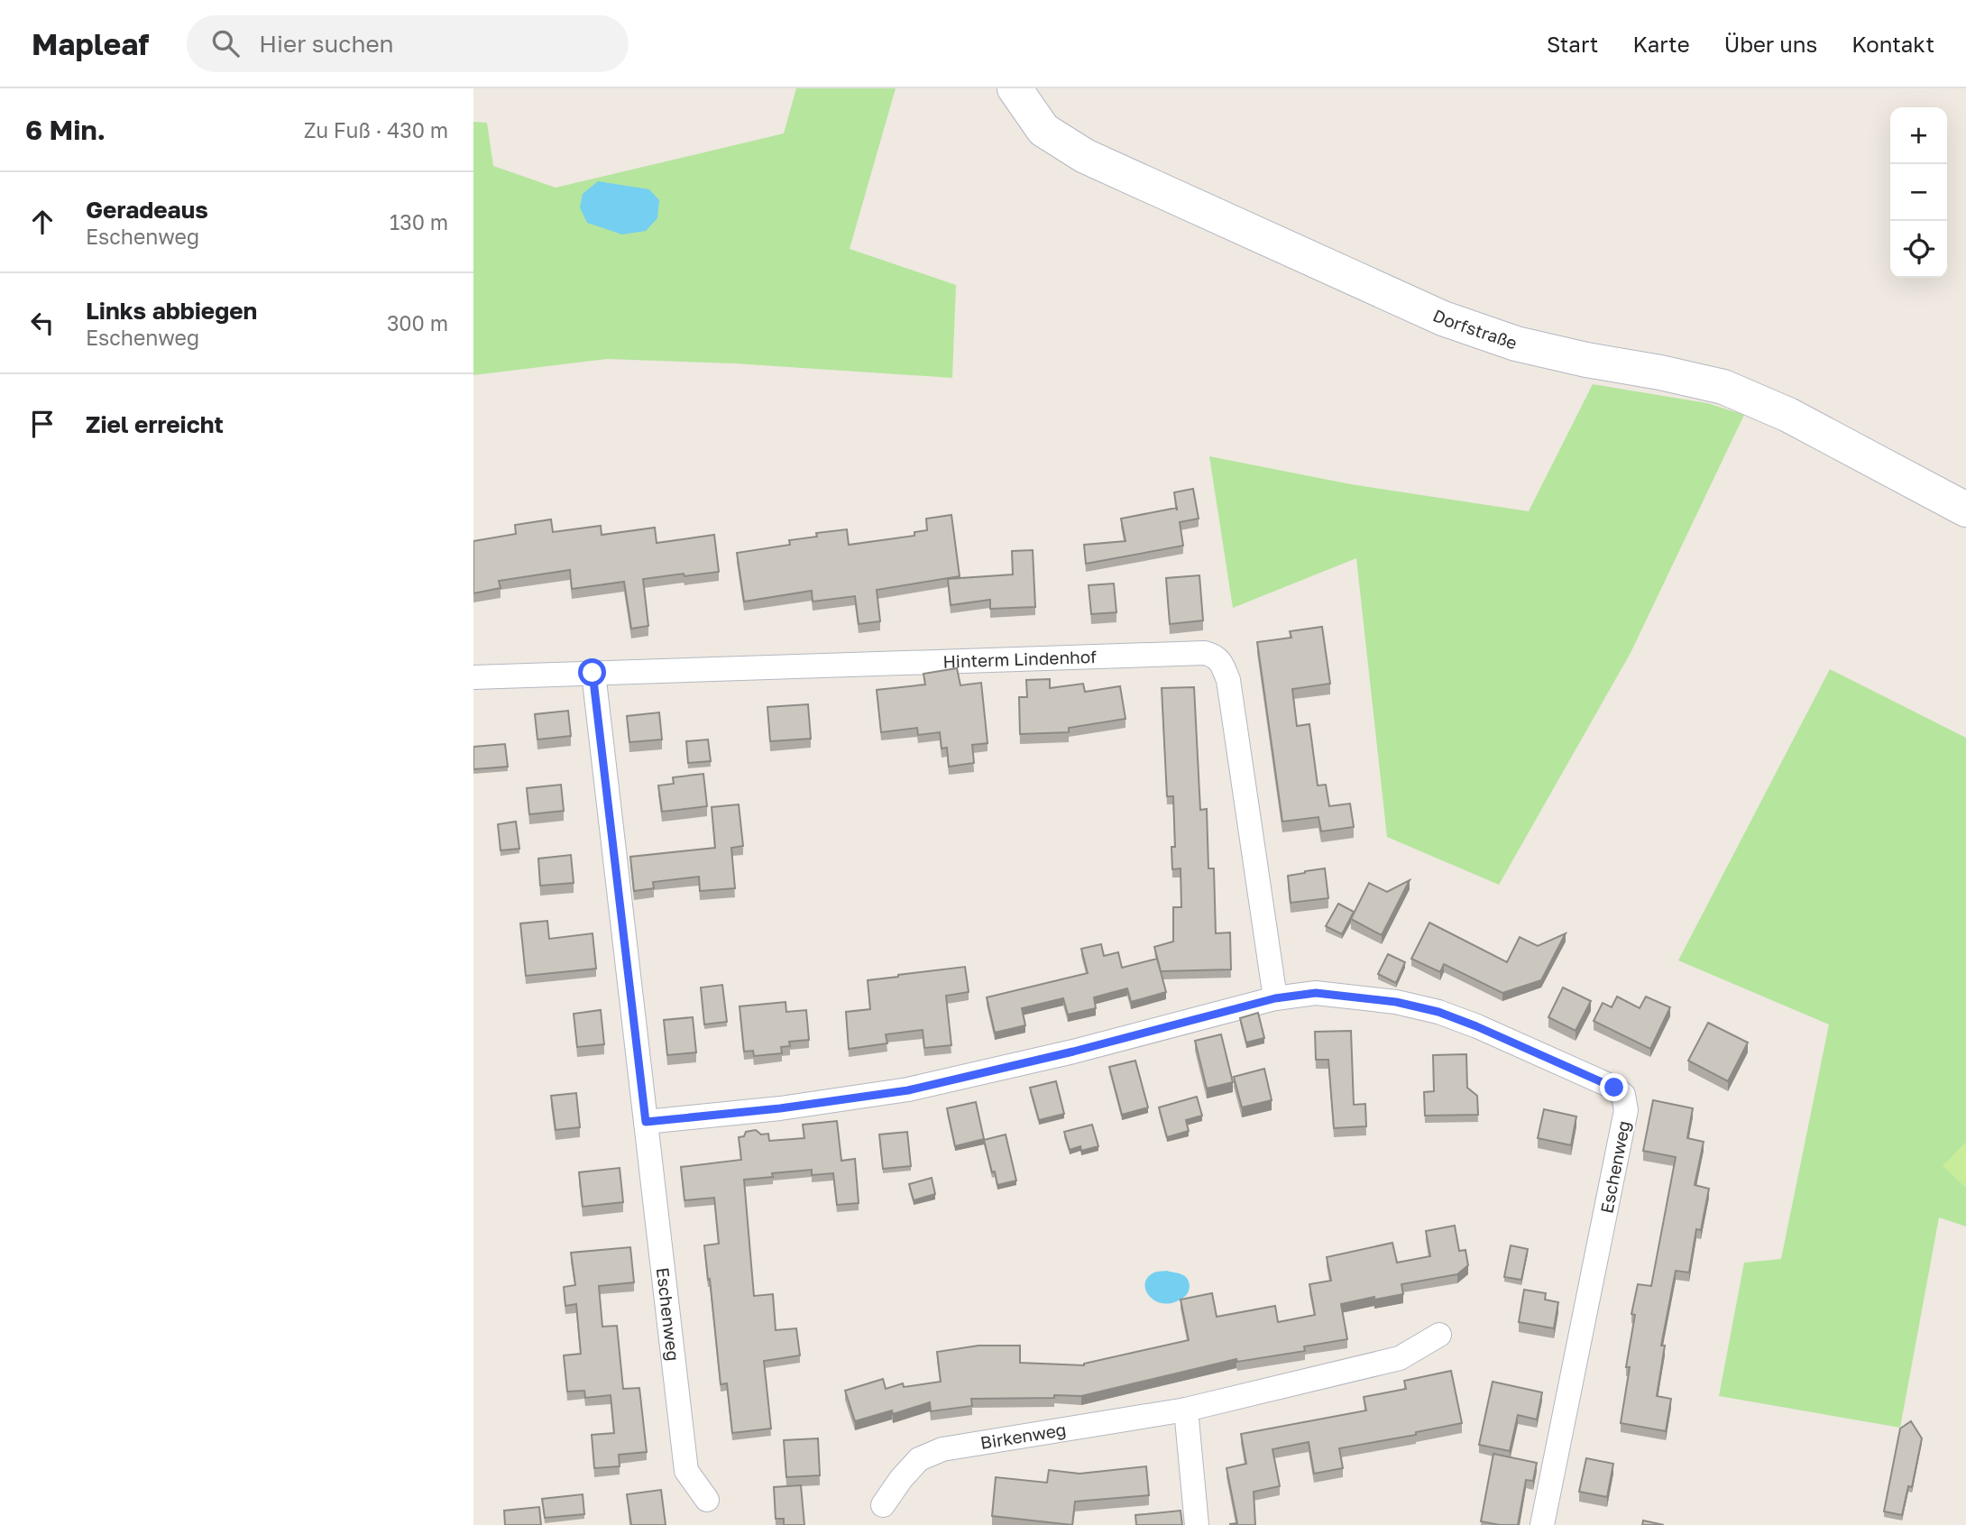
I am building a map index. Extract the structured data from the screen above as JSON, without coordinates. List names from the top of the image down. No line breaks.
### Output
{"streets":{"street":["Dorfstraße","Hinterm Lindenhof","Eschenweg","Birkenweg"]},"crossings":[["Hinterm Lindenhof","Eschenweg"]],"page":{"header":"Mapleaf","search":"Hier suchen","nav":["Start","Karte","Über uns","Kontakt"],"heading":["6 Min.","Zu Fuß · 430 m"],"map_buttons":["+","−"],"list":[["Geradeaus","Eschenweg","130 m"],["Links abbiegen","Eschenweg","300 m"],"Ziel erreicht"]}}
